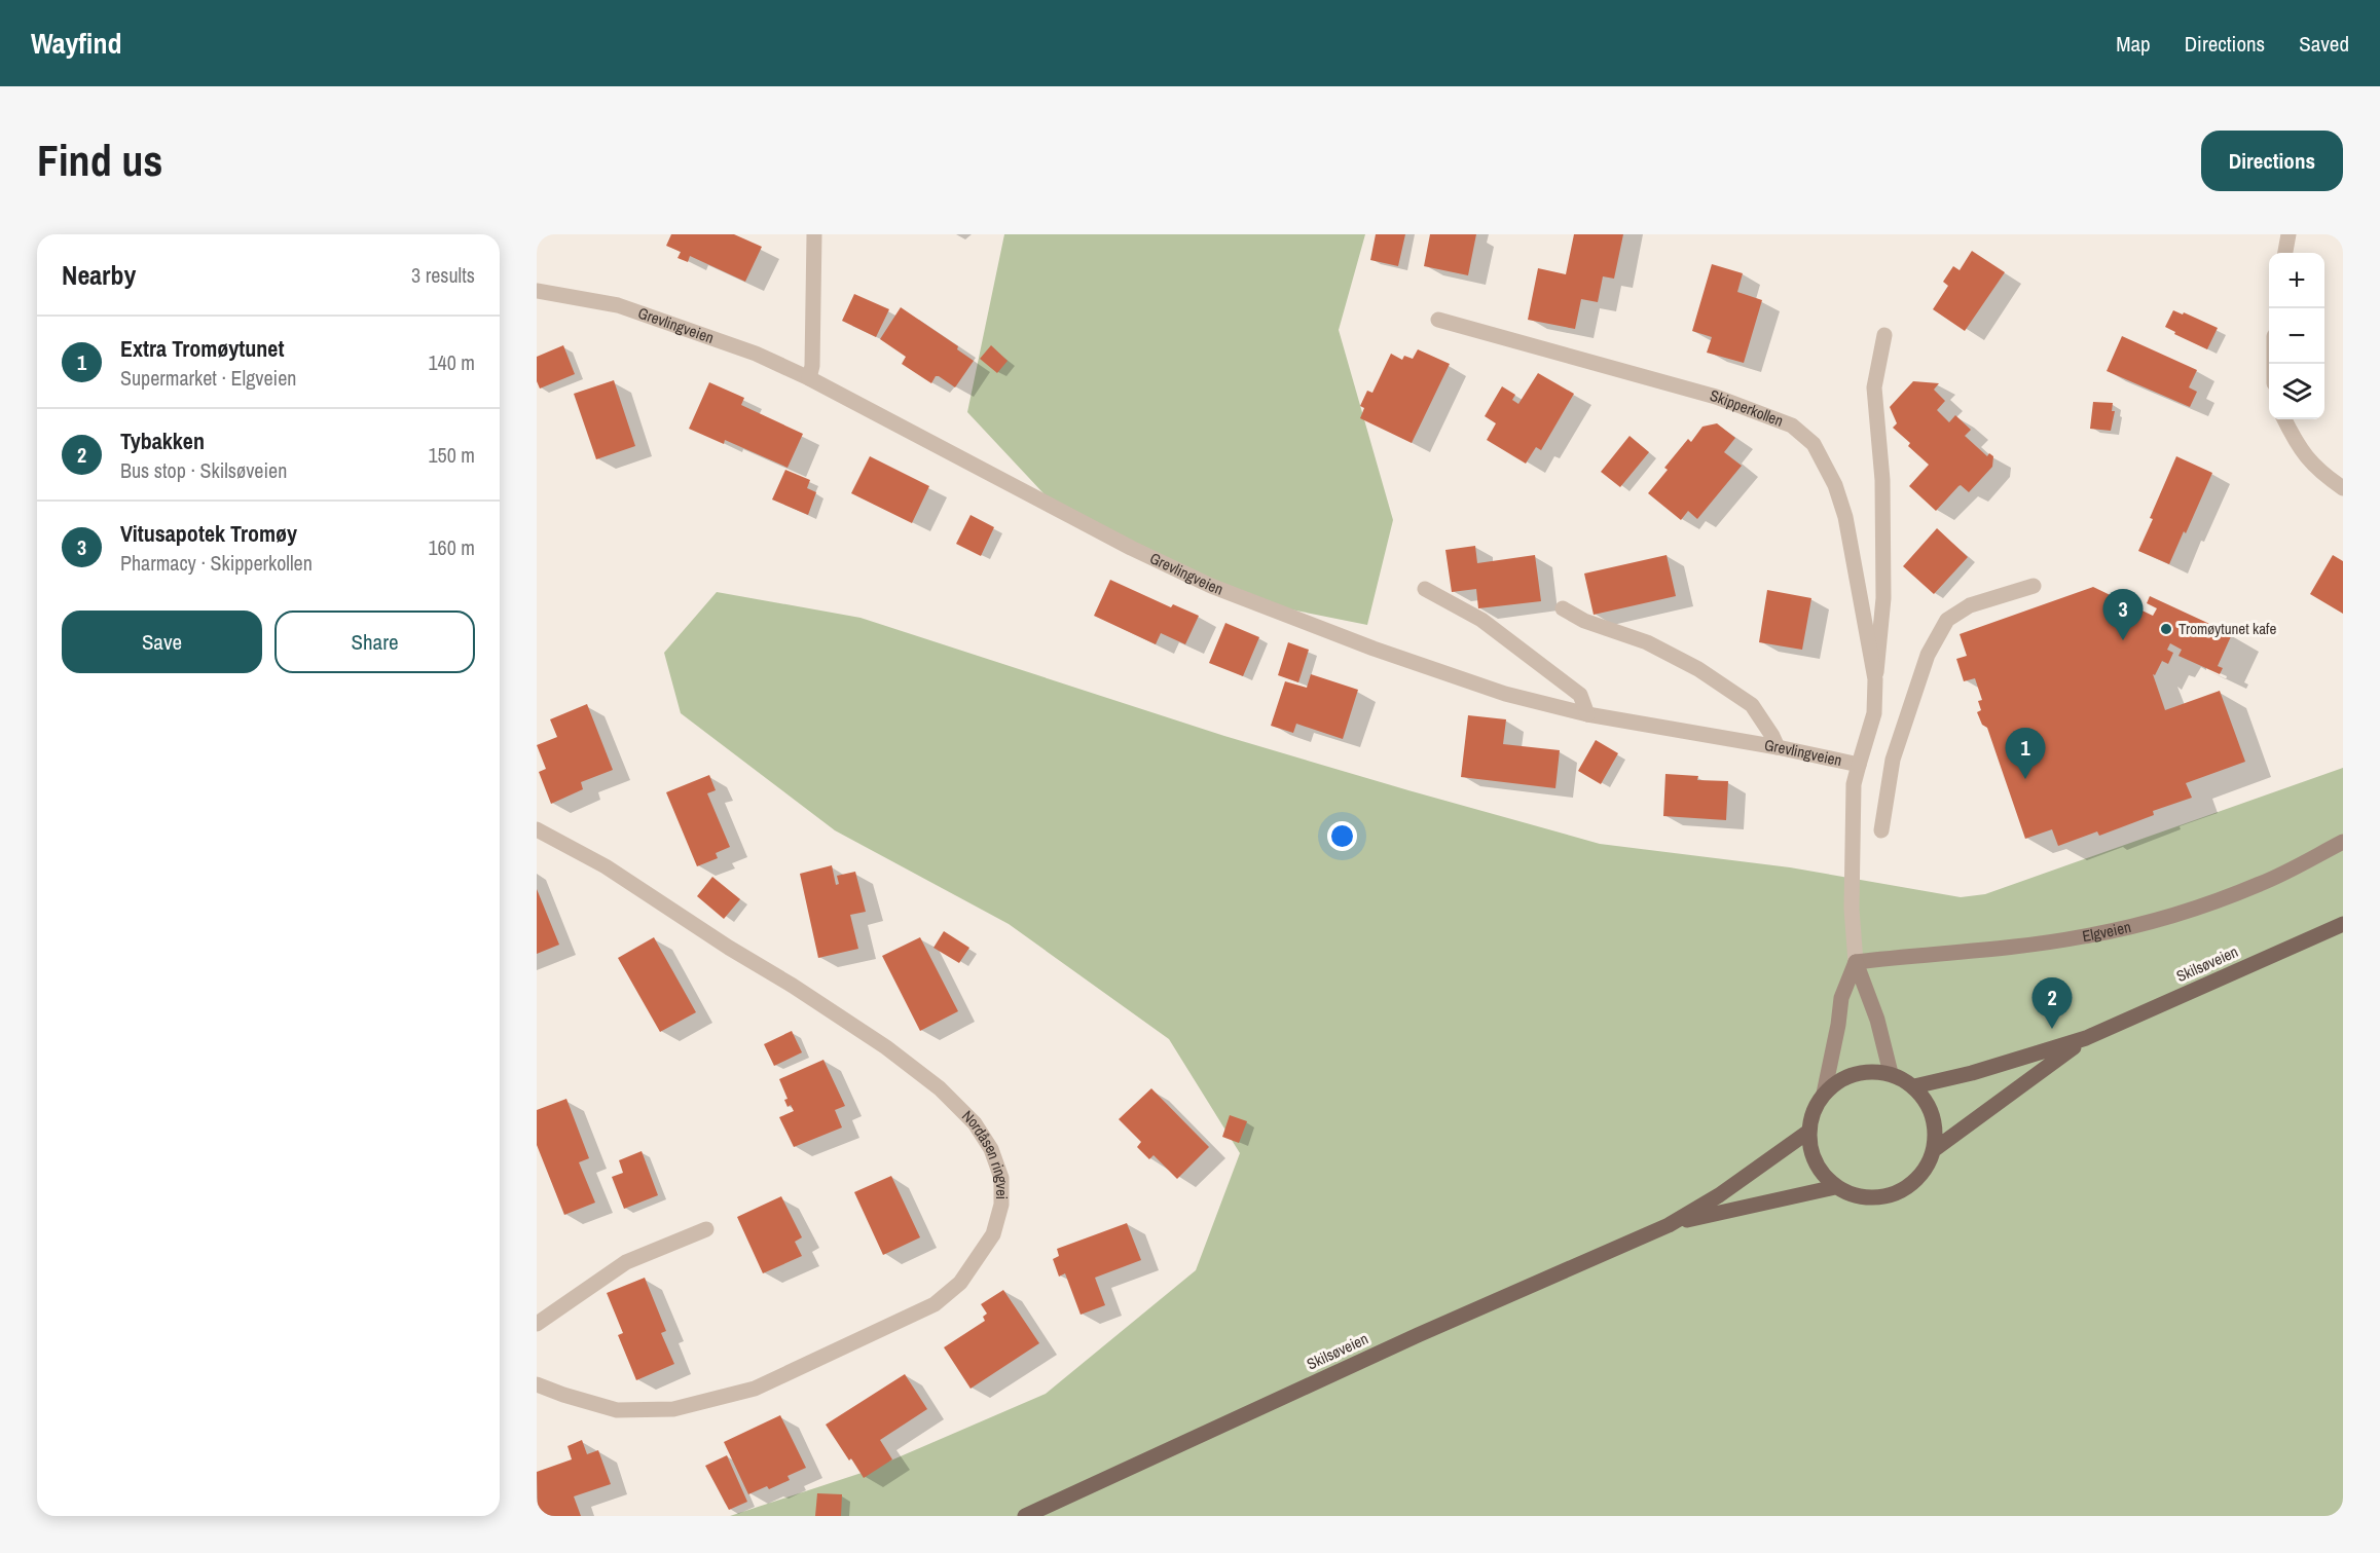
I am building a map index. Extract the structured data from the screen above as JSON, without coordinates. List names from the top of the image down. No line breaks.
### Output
{"streets":{"main road":["Elgveien","Skilsøveien"],"street":["Grevlingveien","Skipperkollen","Nordåsen ringvei"]},"crossings":[["Grevlingveien","Skipperkollen"],["Grevlingveien","Elgveien"]],"places":["Tromøytunet kafe"],"page":{"header":"Wayfind","nav":["Map","Directions","Saved"],"buttons":["Directions",["Save","Share"]],"title":"Find us","heading":["Nearby","3 results"],"map_buttons":["+","−"],"list":[{"mark":"1","name":"Extra Tromøytunet","note":"Supermarket · Elgveien","value":"140 m"},{"mark":"2","name":"Tybakken","note":"Bus stop · Skilsøveien","value":"150 m"},{"mark":"3","name":"Vitusapotek Tromøy","note":"Pharmacy · Skipperkollen","value":"160 m"}],"pins":["3","1","2"]}}
